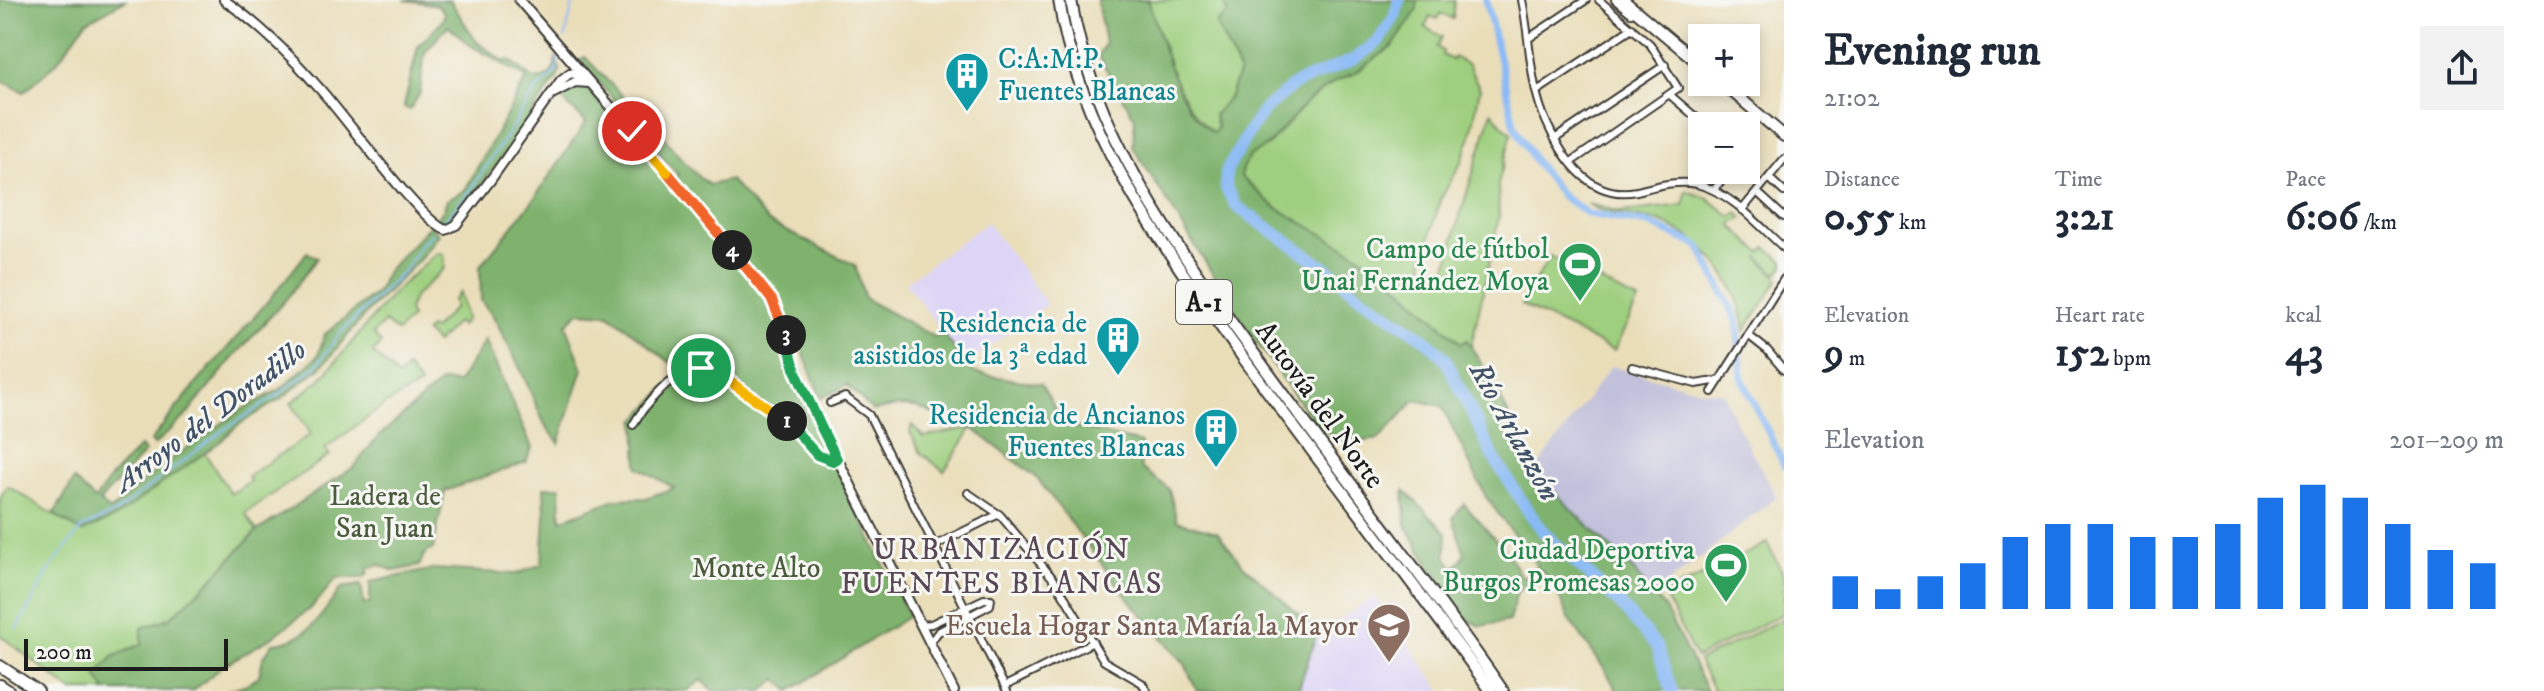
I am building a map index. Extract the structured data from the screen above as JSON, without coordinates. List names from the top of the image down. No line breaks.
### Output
{"streets":{"highway":["A-1","Autovía del Norte"]},"districts":["URBANIZACIÓN FUENTES BLANCAS"],"water":["Arroyo del Doradillo","Río Arlanzón"],"parks":["Ladera de San Juan","Monte Alto"],"places":{"building":["C:A:M:P. Fuentes Blancas","Residencia de asistidos de la 3ª edad","Residencia de Ancianos Fuentes Blancas"],"sports":["Campo de fútbol Unai Fernández Moya","Ciudad Deportiva Burgos Promesas 2000"],"school or university":["Escuela Hogar Santa María la Mayor"]},"scale_bar":"200 m","page":{"heading":["Evening run","21:02"],"map_buttons":["+","−"],"stats":[["Distance","0.55 km"],["Time","3:21"],["Pace","6:06 /km"],["Elevation","9 m"],["Heart rate","152 bpm"],["kcal","43"]],"pins":["4","3","1"],"chart":["Elevation","201–209 m"],"scale":"200 m"}}
